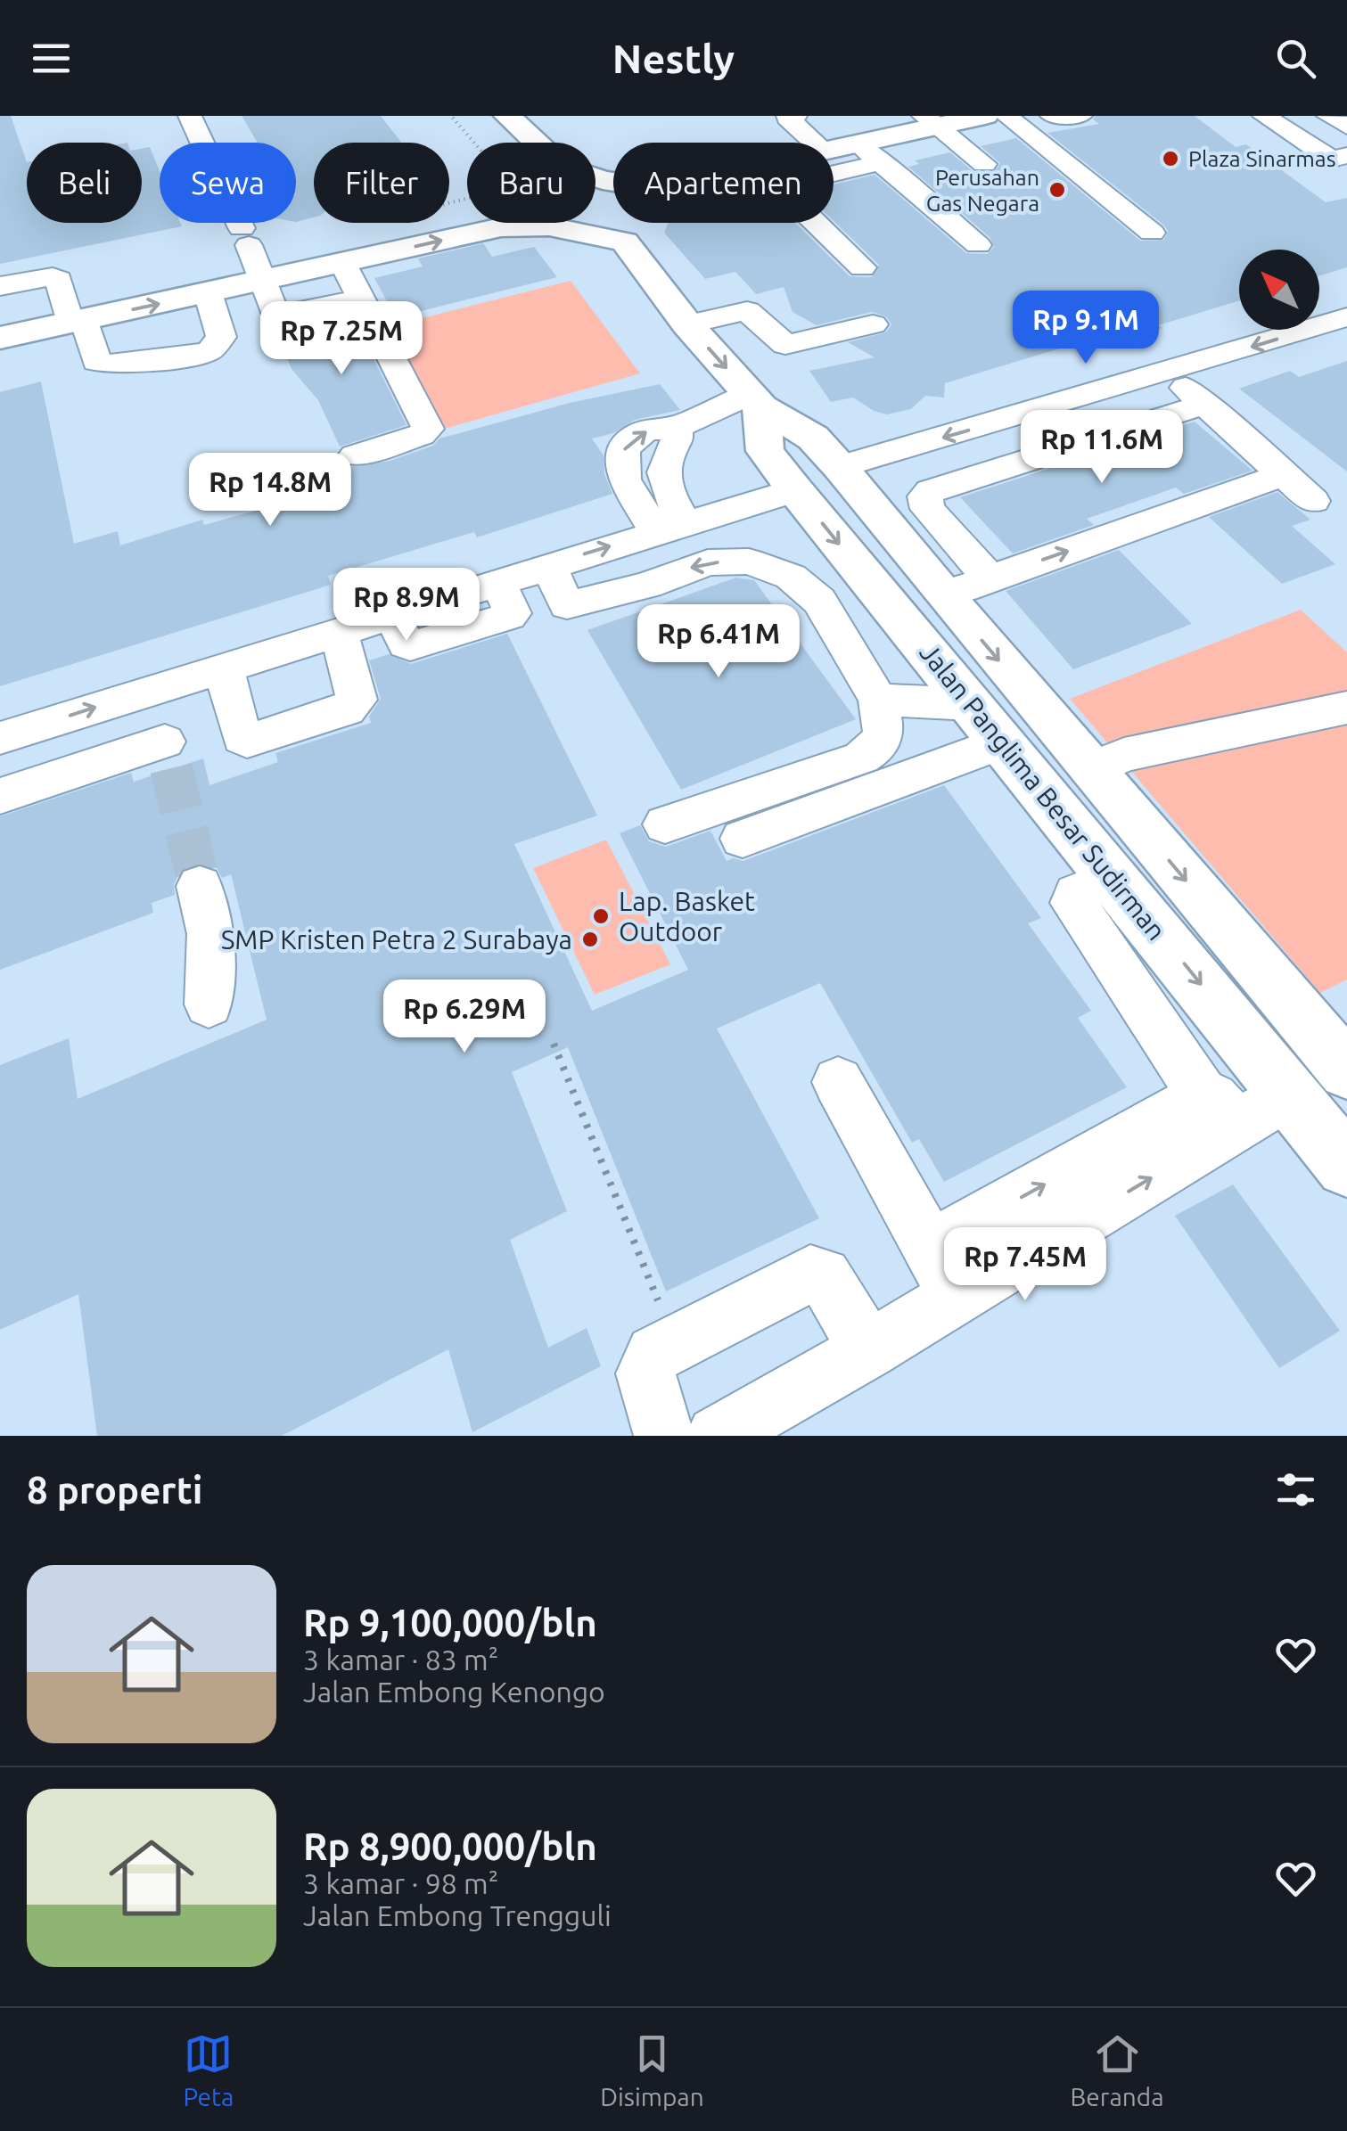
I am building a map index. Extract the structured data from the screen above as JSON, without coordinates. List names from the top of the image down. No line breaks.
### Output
{"streets":{"main road":["Jalan Panglima Besar Sudirman"]},"places":["Plaza Sinarmas","Perusahan Gas Negara","Lap. Basket Outdoor","SMP Kristen Petra 2 Surabaya"],"north":"top left","page":{"header":"Nestly","chip":["Beli","Sewa","Filter","Baru","Apartemen"],"price":["Rp 9.1M","Rp 7.25M","Rp 11.6M","Rp 14.8M","Rp 8.9M","Rp 6.41M","Rp 6.29M","Rp 7.45M"],"heading":"8 properti","list":[{"name":"Rp 9,100,000/bln","note":"3 kamar · 83 m² · Jalan Embong Kenongo"},{"name":"Rp 8,900,000/bln","note":"3 kamar · 98 m² · Jalan Embong Trengguli"}],"tabs":["Peta","Disimpan","Beranda"]}}
